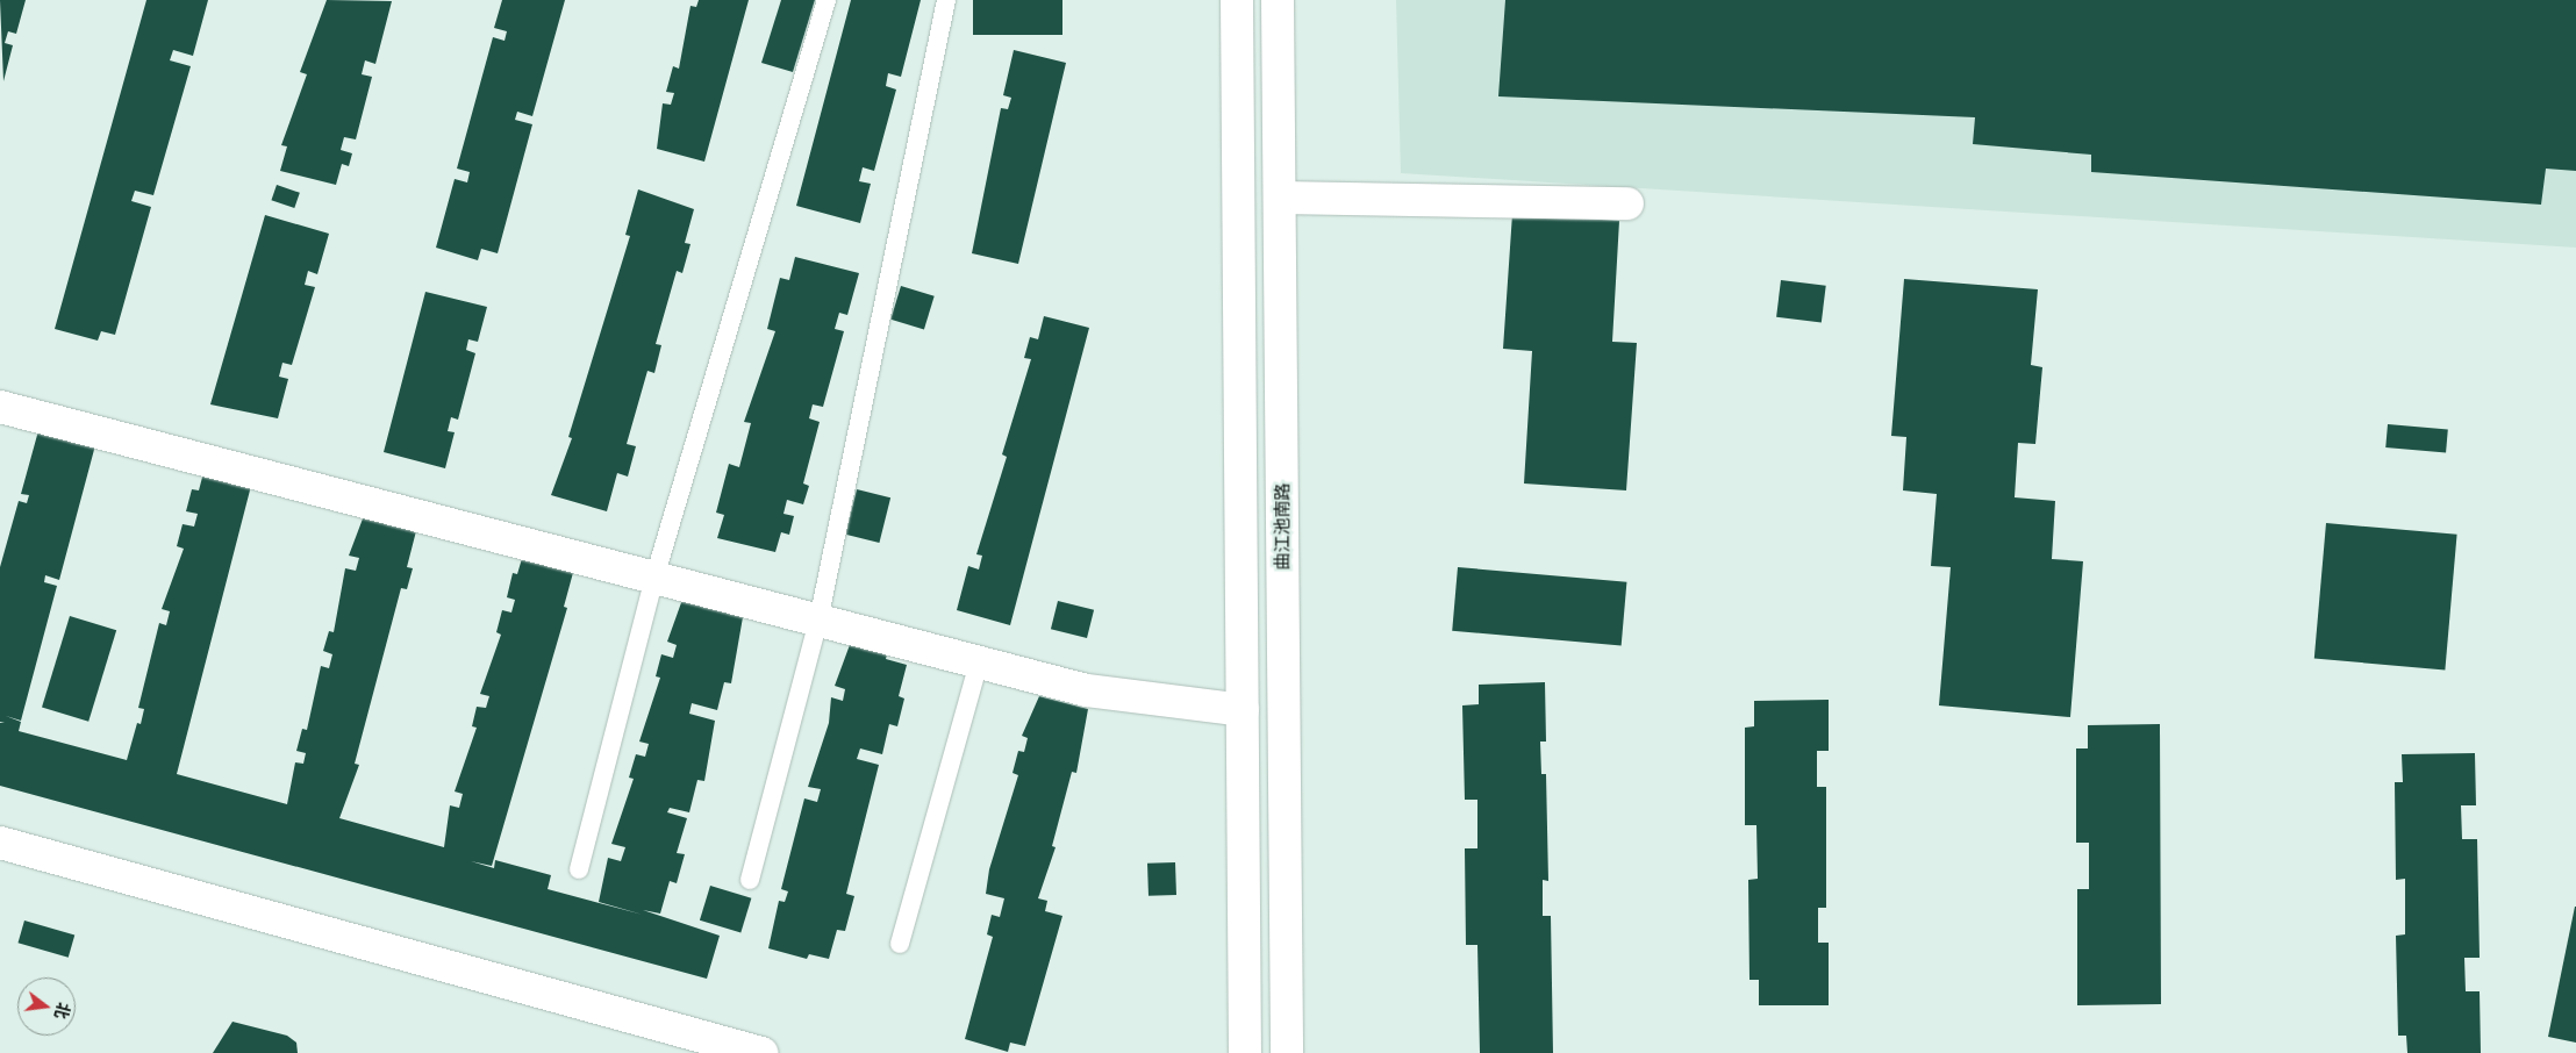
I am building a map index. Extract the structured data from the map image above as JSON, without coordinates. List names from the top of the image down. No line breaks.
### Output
{"streets":{"street":["曲江池南路"]},"north":"right"}
